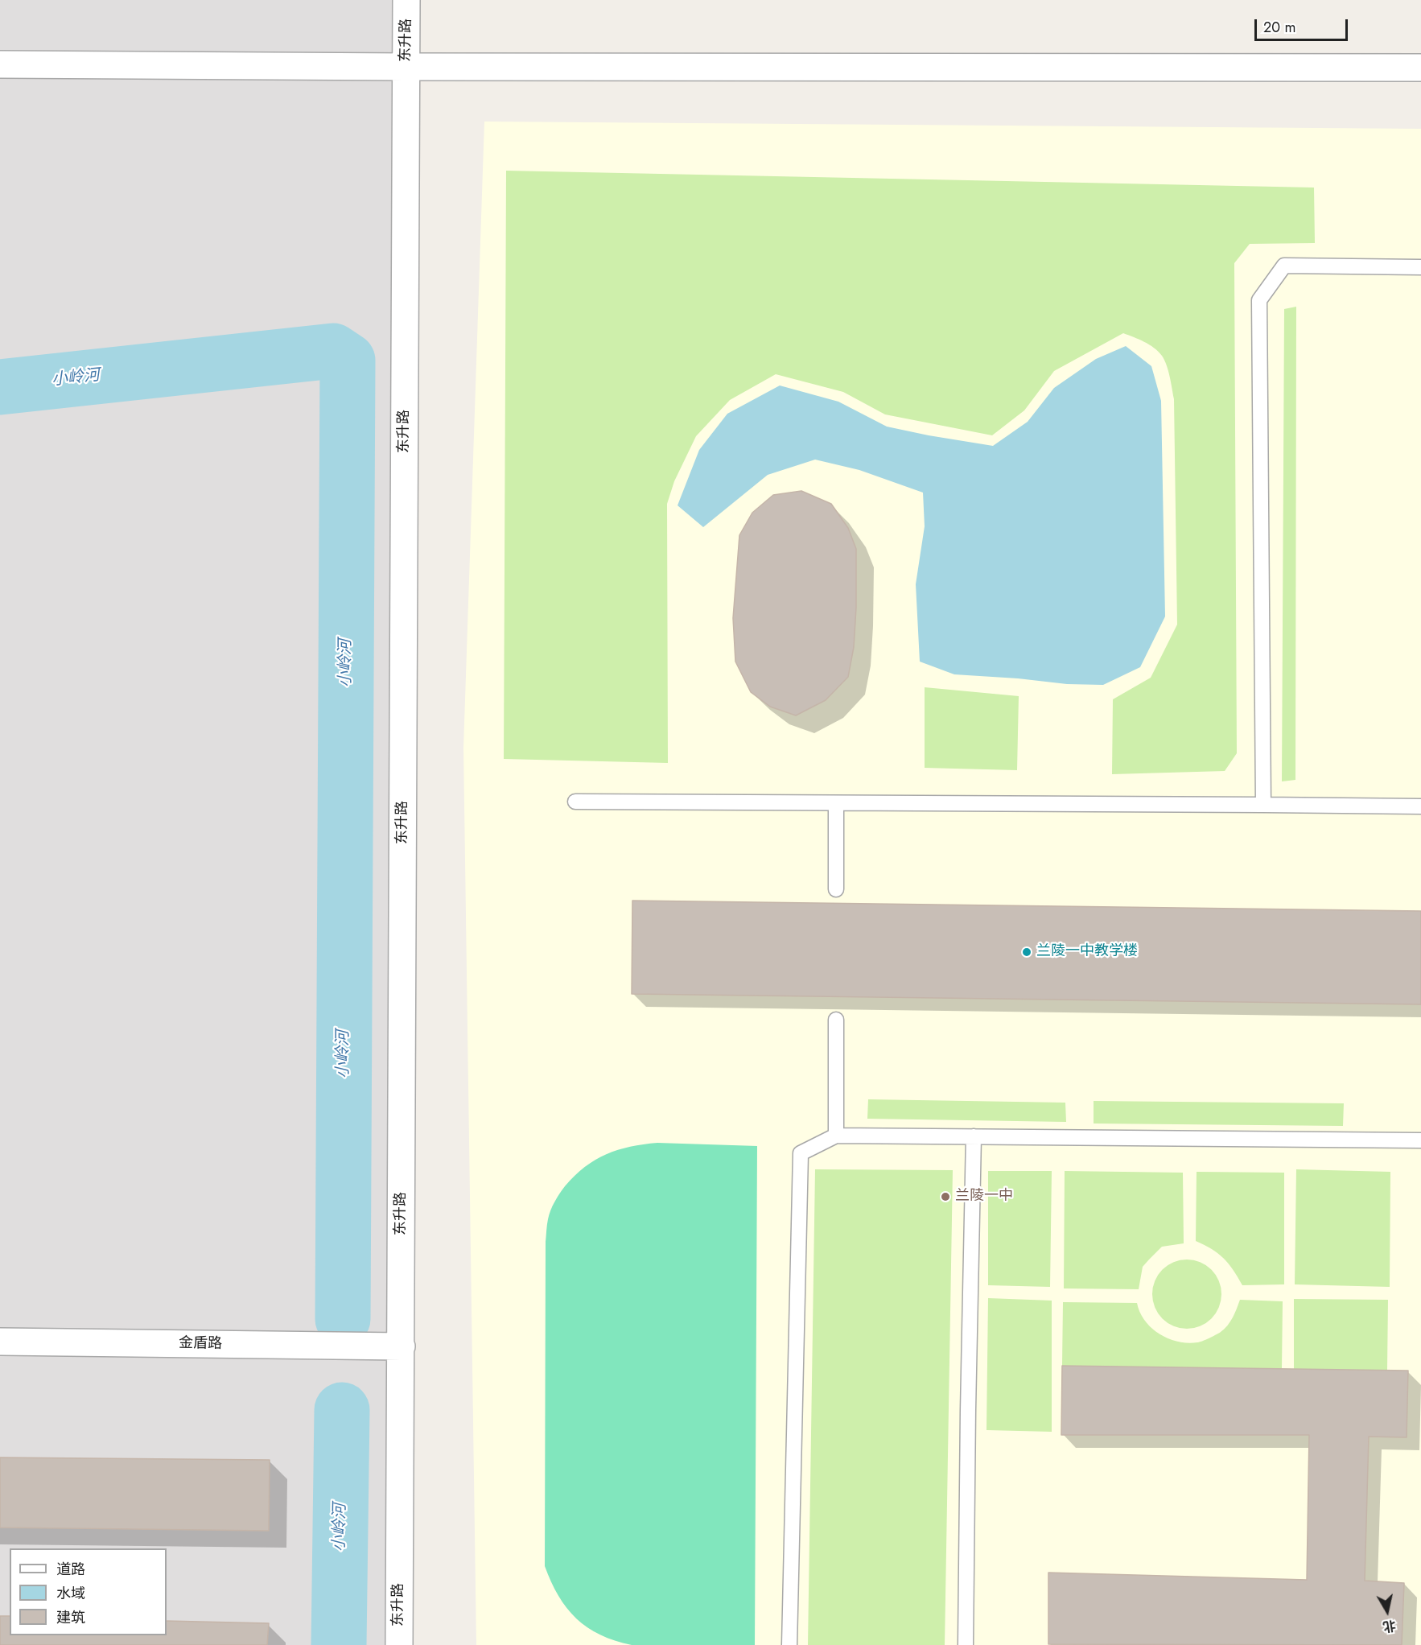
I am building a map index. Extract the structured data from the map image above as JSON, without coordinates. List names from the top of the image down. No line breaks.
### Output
{"streets":{"street":["东升路","金盾路"]},"crossings":[["东升路","金盾路"]],"water":["小岭河"],"places":["兰陵一中教学楼","兰陵一中"],"legend":["道路","水域","建筑"],"scale_bar":"20 m","north":"bottom"}
